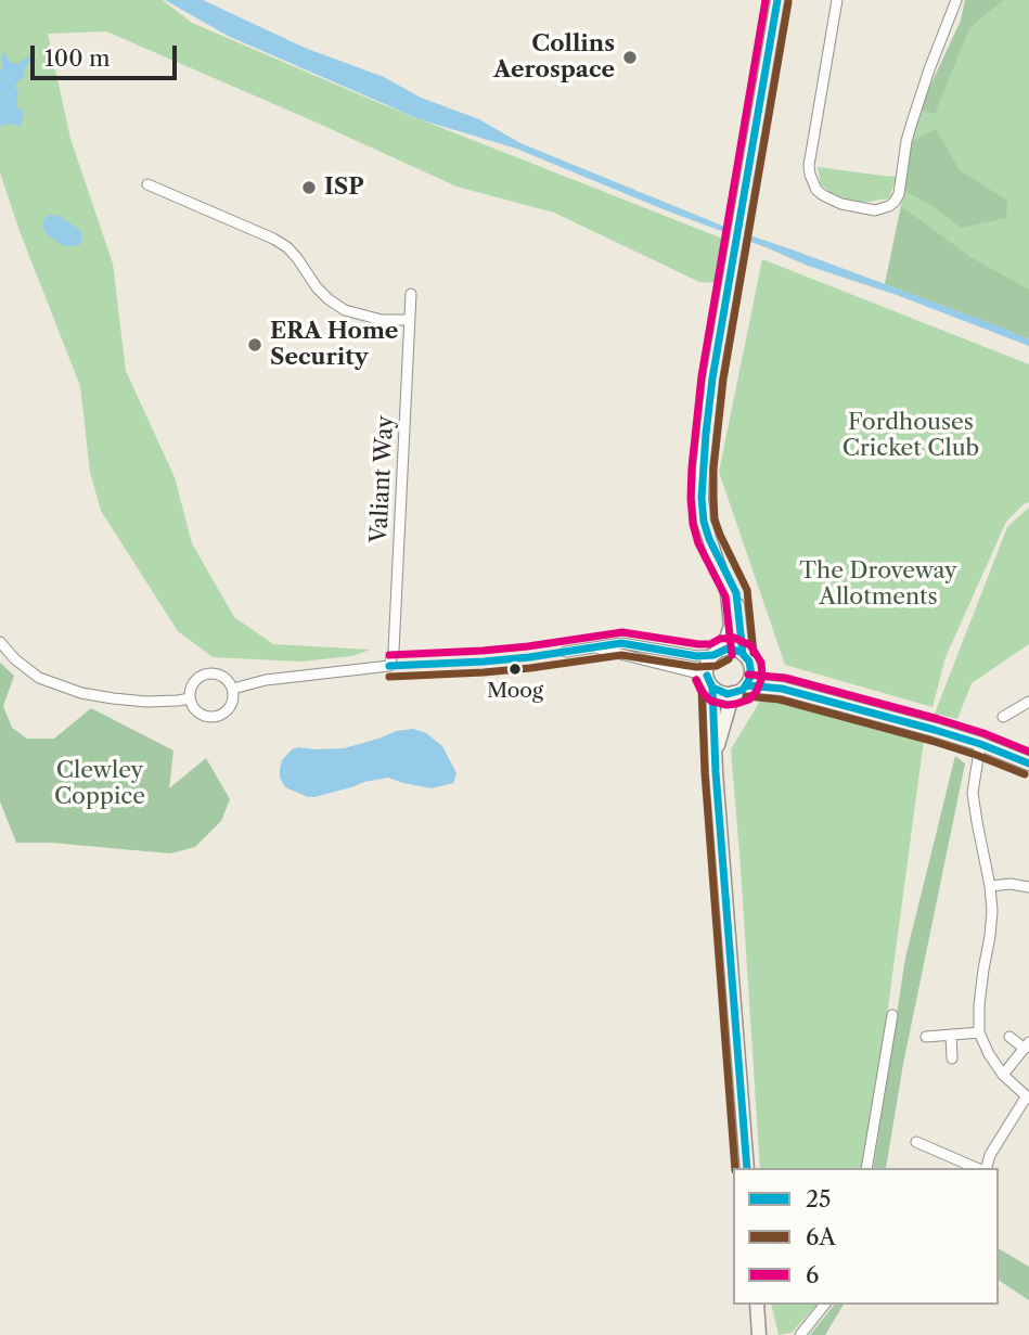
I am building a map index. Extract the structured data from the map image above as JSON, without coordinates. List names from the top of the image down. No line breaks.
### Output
{"streets":{"street":["Valiant Way"]},"parks":["Fordhouses Cricket Club","The Droveway Allotments","Clewley Coppice"],"places":["Collins Aerospace","ISP","ERA Home Security","Moog"],"lines":["transit line 25","transit line 6","transit line 6A"],"legend":["25","6A","6"],"scale_bar":"100 m"}
